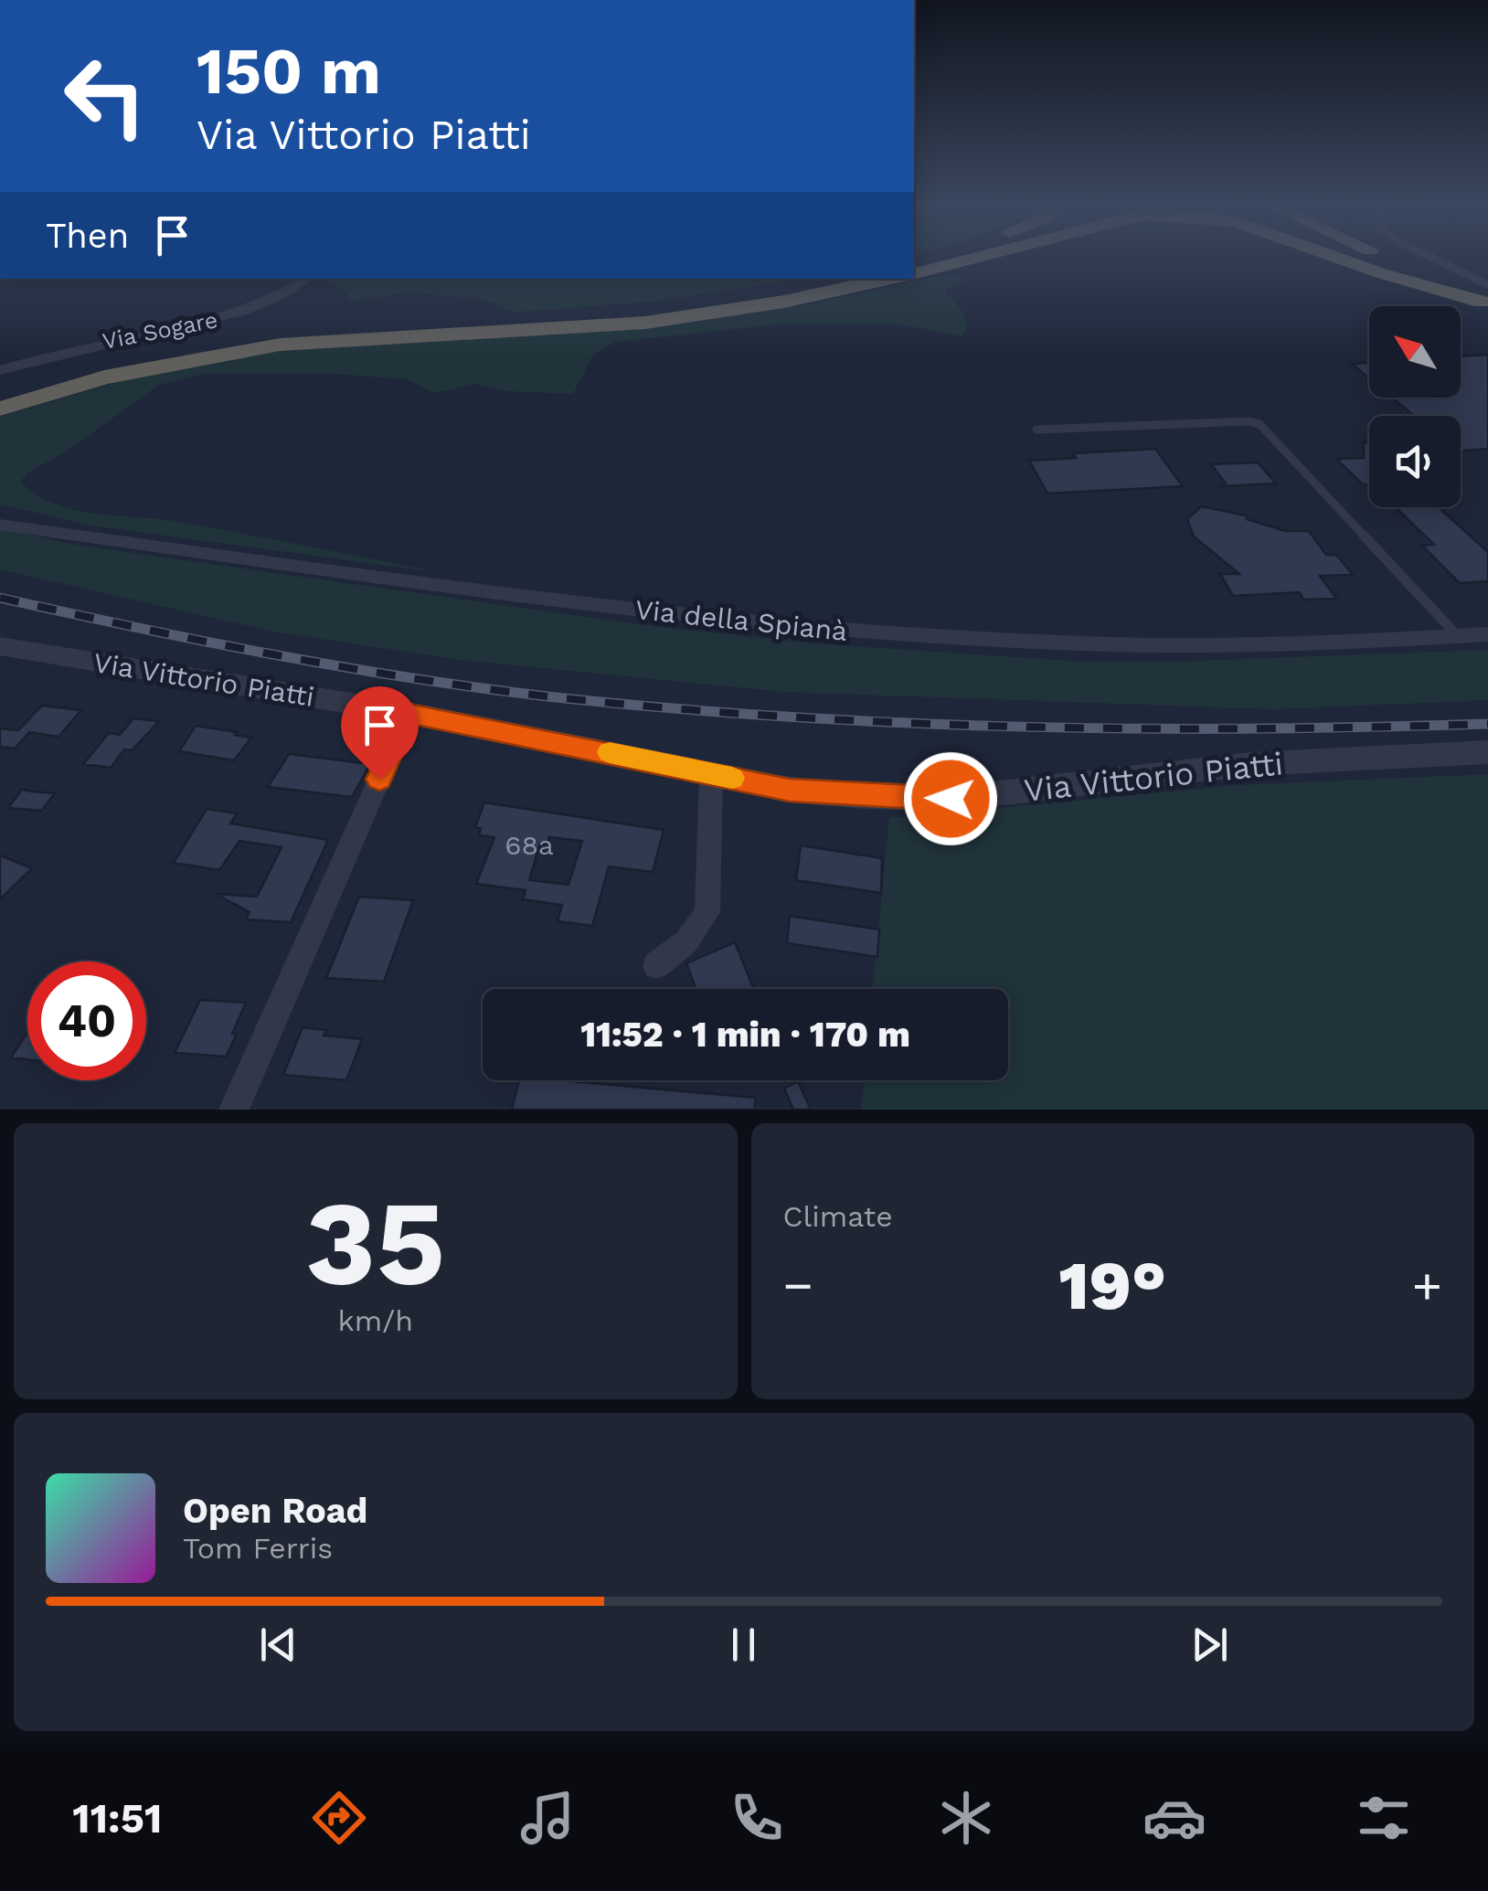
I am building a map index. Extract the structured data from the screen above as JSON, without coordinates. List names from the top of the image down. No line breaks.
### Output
{"streets":{"street":["Via Sogare","Via della Spianà","Via Vittorio Piatti"]},"house_numbers":["68a"],"north":"top left","page":{"turn":["150 m","Via Vittorio Piatti"],"then":"Then","limit":"40","trip":"11:52 · 1 min · 170 m","tile":[["35","km/h"],"Climate"],"heat":["−","19°","+"],"song":["Open Road","Tom Ferris"],"tabs":"11:51"}}
